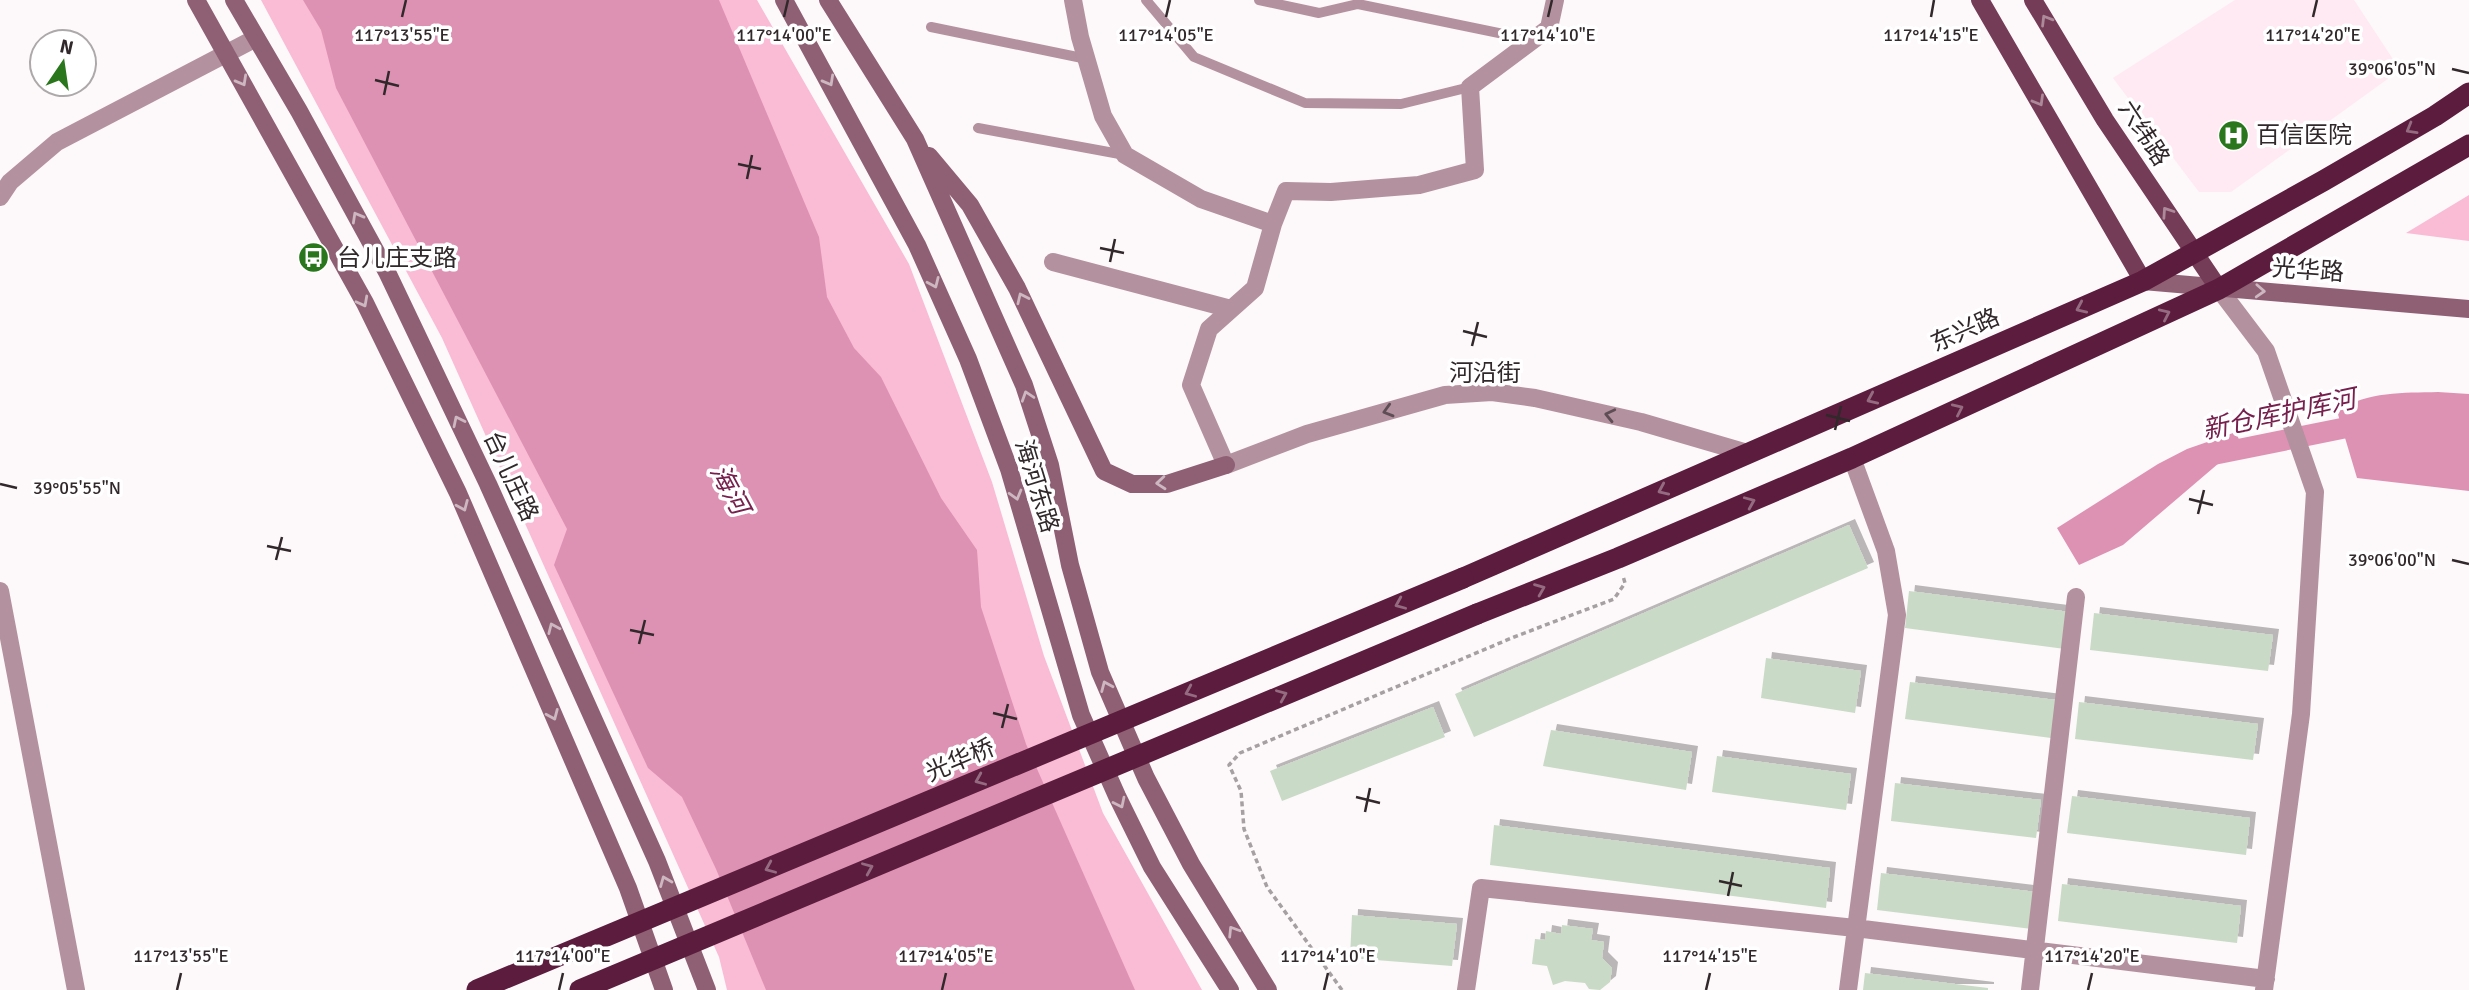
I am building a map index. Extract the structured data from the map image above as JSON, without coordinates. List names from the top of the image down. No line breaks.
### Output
{"streets":{"highway":["东兴路","光华桥"],"main road":["六纬路","光华路","台儿庄路","海河东路"],"street":["河沿街"]},"crossings":[["六纬路","光华路"],["六纬路","东兴路"],["光华路","东兴路"],["东兴路","河沿街"],["东兴路","光华桥"]],"one_way":["光华路","河沿街"],"water":["新仓库护库河","海河"],"places":{"hospital":["百信医院"],"bus stop":["台儿庄支路"]},"north":"top","coordinates":["117°13'55\"E","117°14'00\"E","117°14'05\"E","117°14'10\"E","117°14'15\"E","117°14'20\"E","39°06'05\"N","39°05'55\"N","39°06'00\"N"]}
